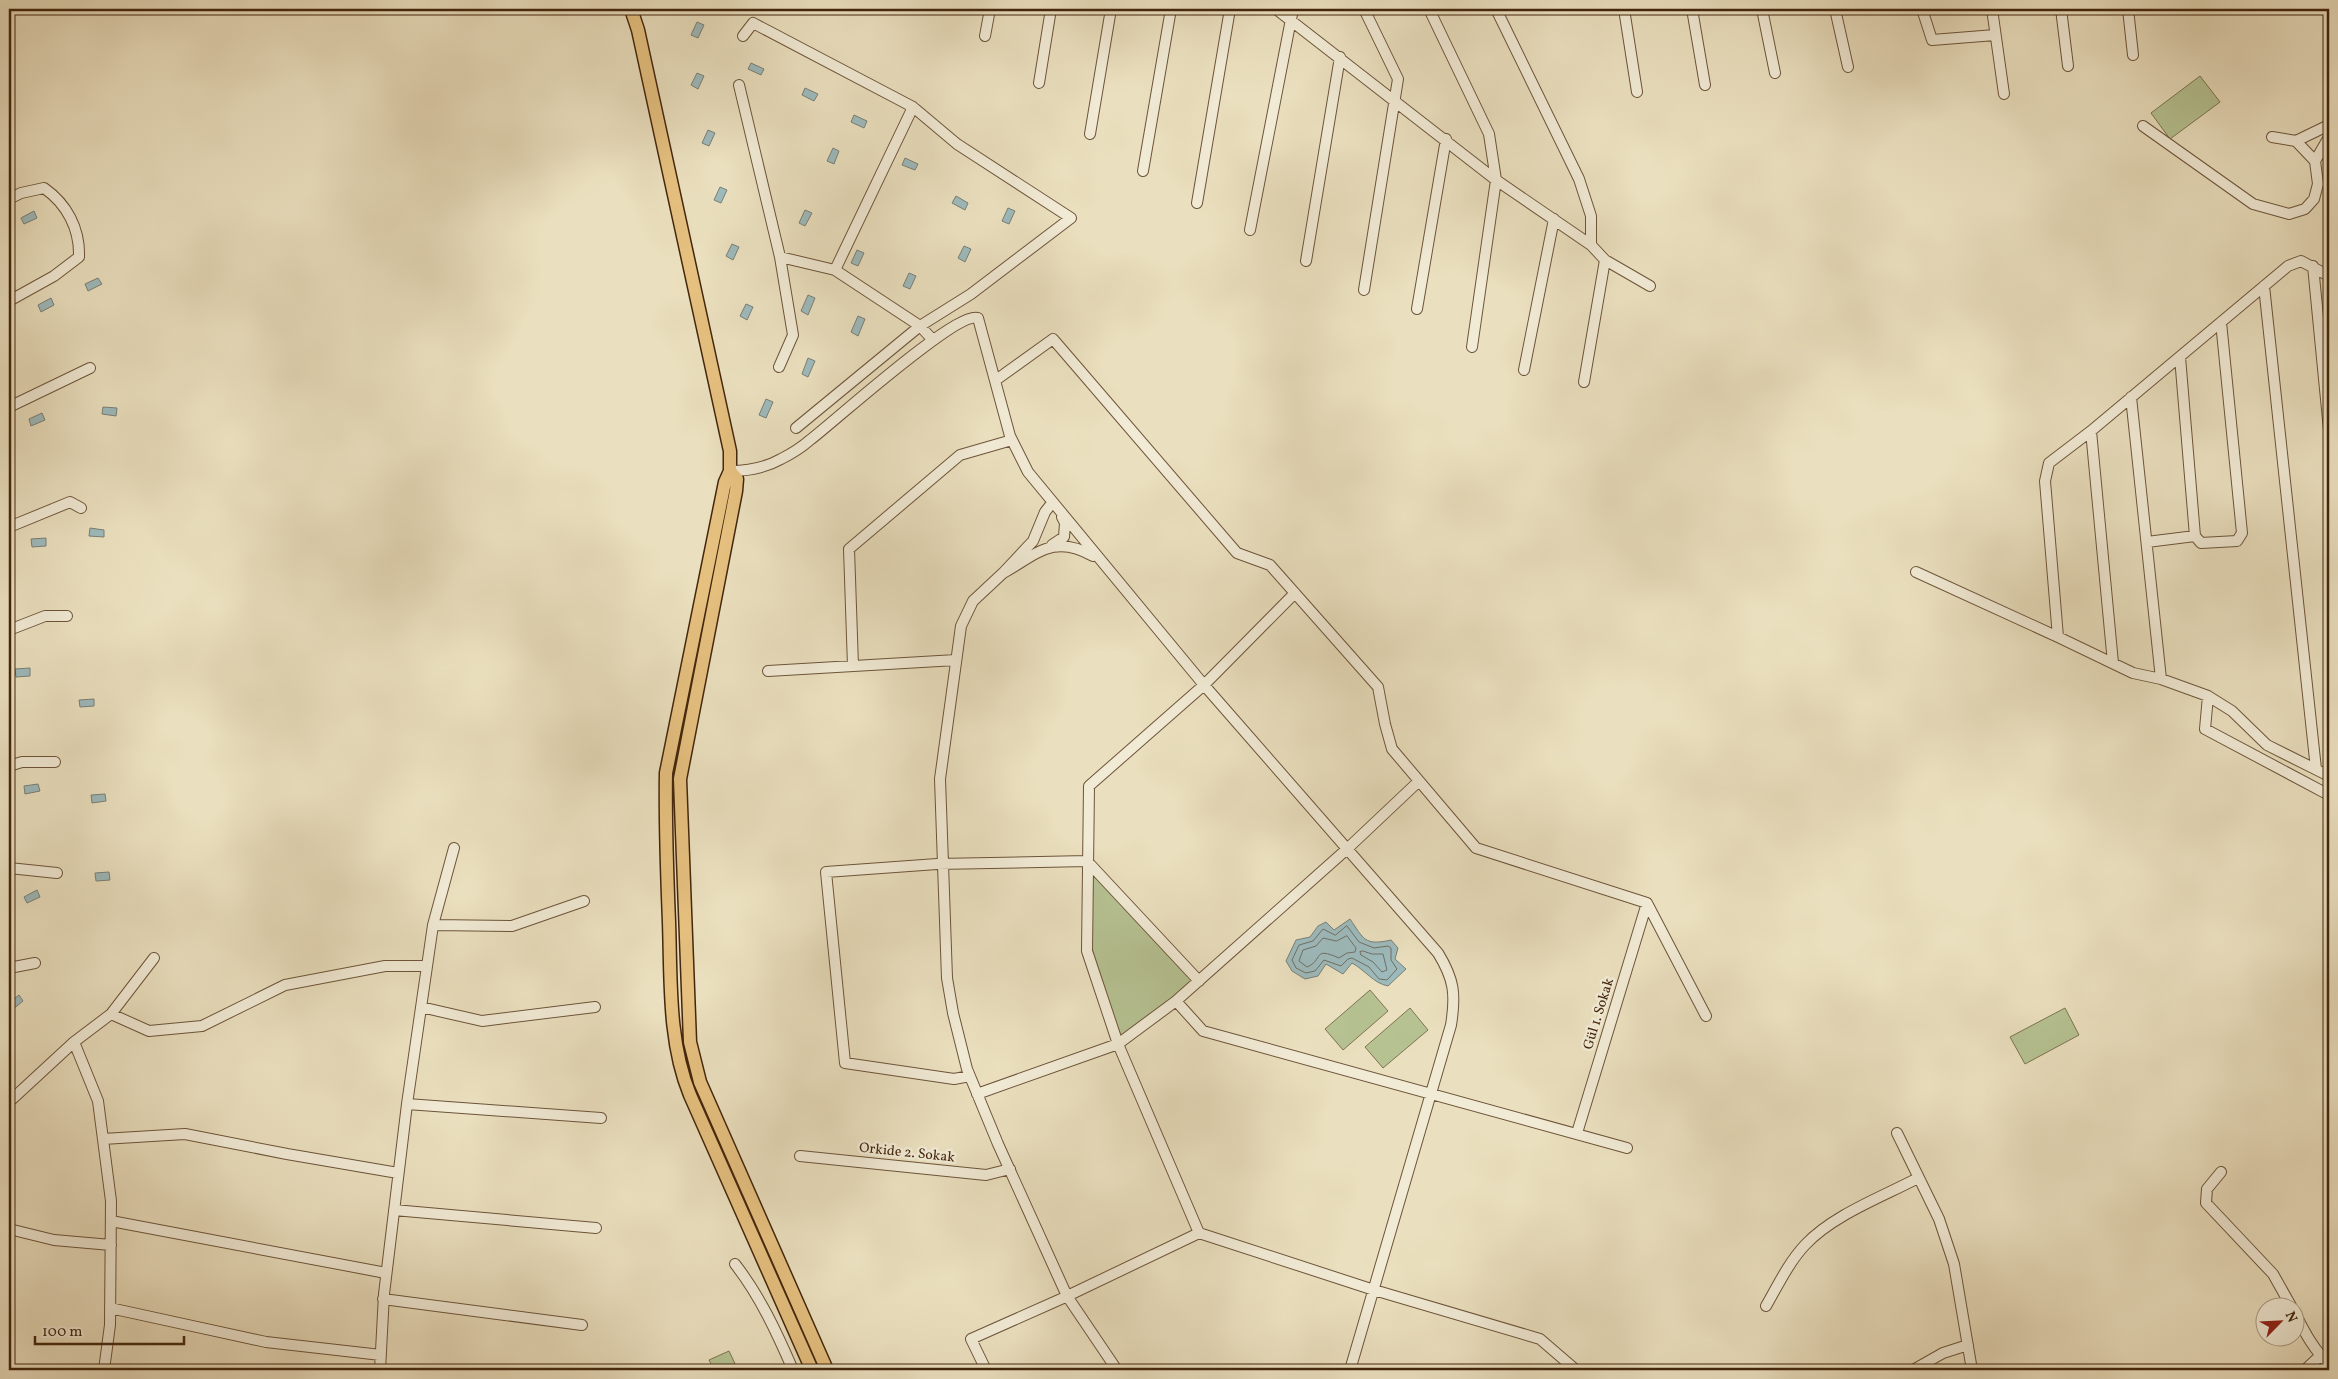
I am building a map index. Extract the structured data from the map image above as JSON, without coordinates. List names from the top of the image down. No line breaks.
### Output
{"streets":{"street":["Gül 1. Sokak","Orkide 2. Sokak"]},"scale_bar":"100 m","north":"top right"}
